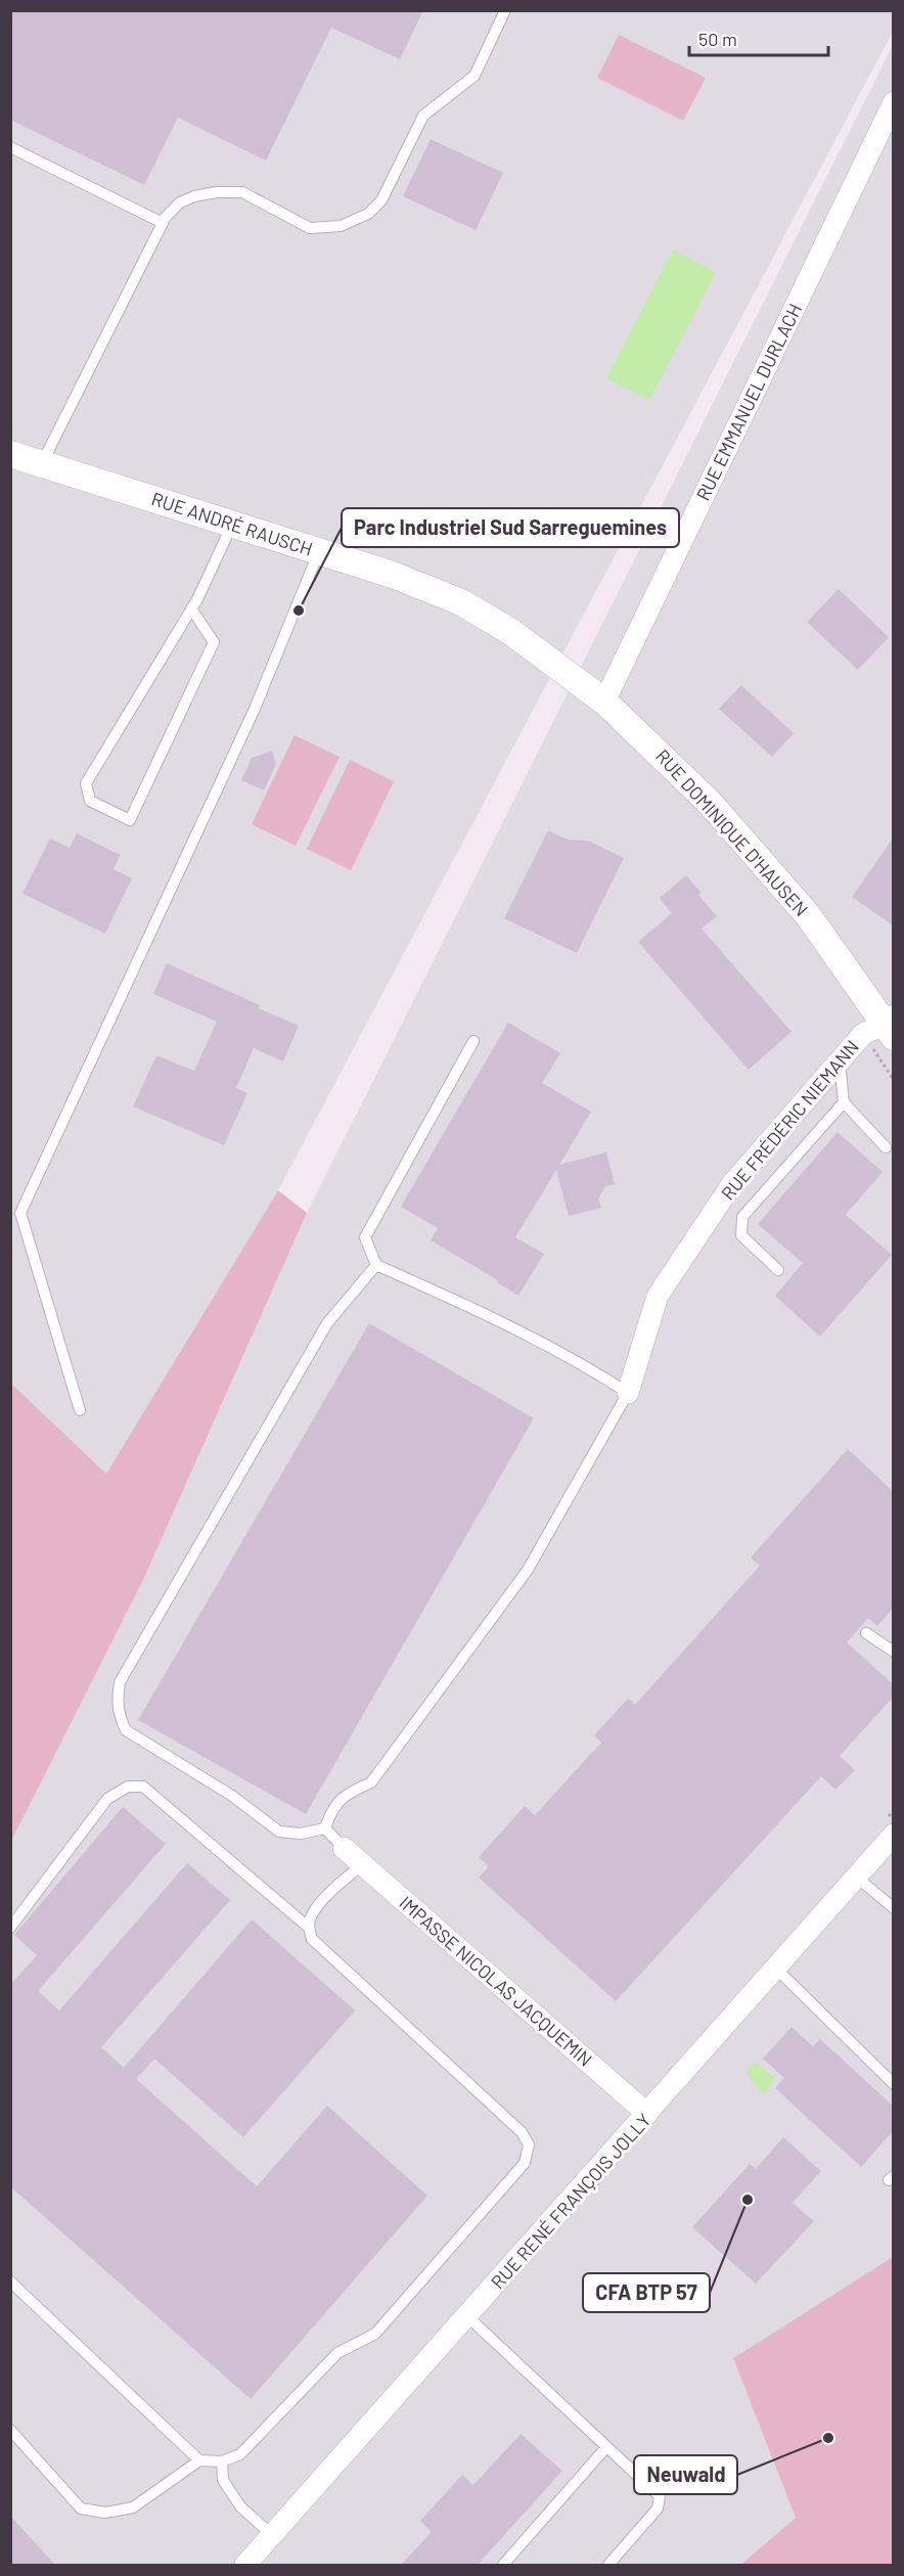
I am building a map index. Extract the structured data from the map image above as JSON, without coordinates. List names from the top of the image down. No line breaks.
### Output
{"streets":{"street":["RUE EMMANUEL DURLACH","RUE ANDRÉ RAUSCH","RUE DOMINIQUE D'HAUSEN","RUE FRÉDÉRIC NIEMANN","IMPASSE NICOLAS JACQUEMIN","RUE RENÉ FRANÇOIS JOLLY"]},"crossings":[["RUE EMMANUEL DURLACH","RUE ANDRÉ RAUSCH"],["RUE EMMANUEL DURLACH","RUE DOMINIQUE D'HAUSEN"],["RUE ANDRÉ RAUSCH","RUE DOMINIQUE D'HAUSEN"],["RUE DOMINIQUE D'HAUSEN","RUE FRÉDÉRIC NIEMANN"],["IMPASSE NICOLAS JACQUEMIN","RUE RENÉ FRANÇOIS JOLLY"]],"places":["Parc Industriel Sud Sarreguemines","CFA BTP 57","Neuwald"],"scale_bar":"50 m"}
